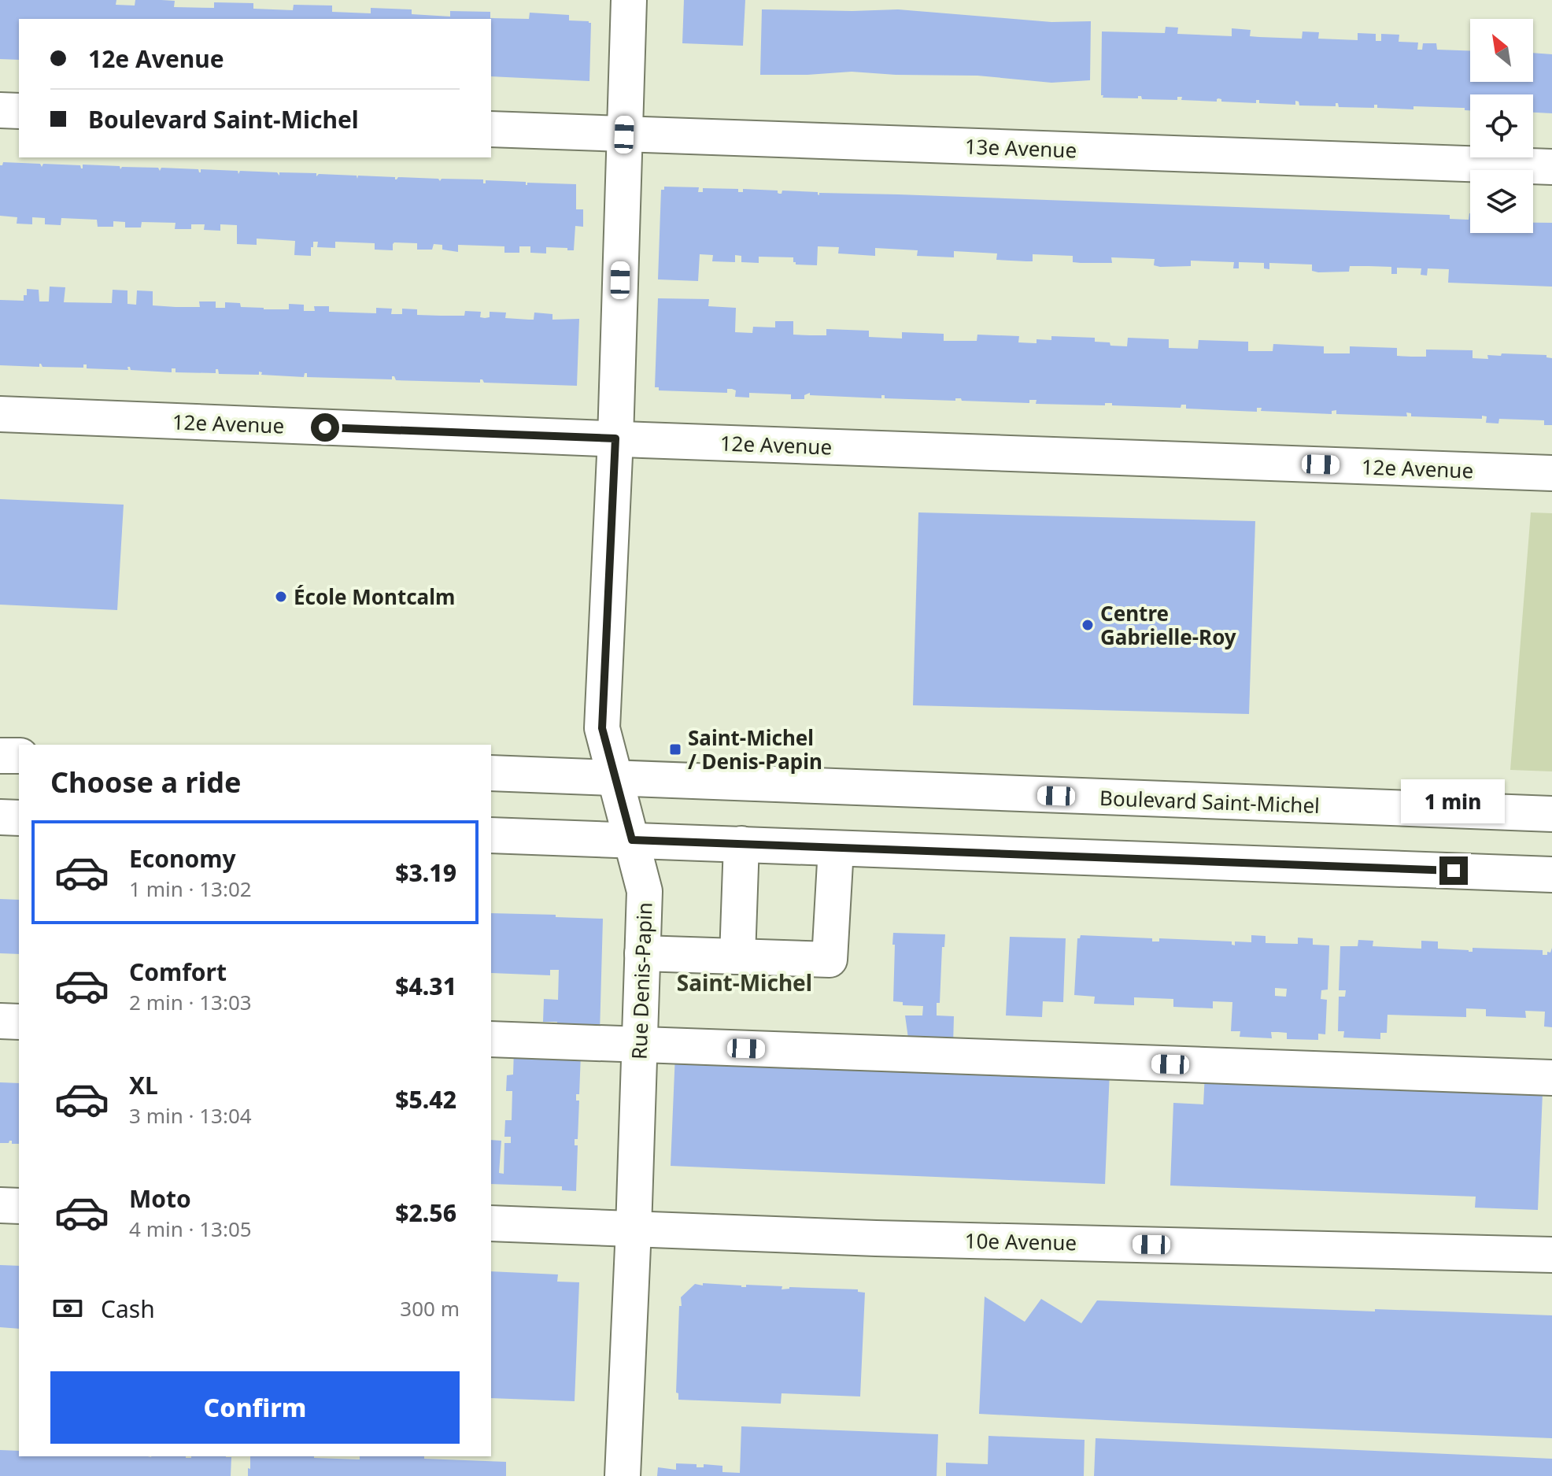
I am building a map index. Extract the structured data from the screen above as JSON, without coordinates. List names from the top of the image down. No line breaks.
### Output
{"streets":{"street":["13e Avenue","12e Avenue","Boulevard Saint-Michel","Rue Denis-Papin","10e Avenue"]},"crossings":[["13e Avenue","Rue Denis-Papin"],["12e Avenue","Rue Denis-Papin"],["Boulevard Saint-Michel","Rue Denis-Papin"],["Rue Denis-Papin","10e Avenue"]],"districts":["Saint-Michel"],"places":{"other":["École Montcalm","Centre Gabrielle-Roy"],"transit":["Saint-Michel / Denis-Papin"]},"north":"top left","page":{"banner":["12e Avenue","Boulevard Saint-Michel"],"heading":"Choose a ride","bubble":"1 min","list":[{"name":"Economy","note":"1 min · 13:02","value":"$3.19"},{"name":"Comfort","note":"2 min · 13:03","value":"$4.31"},{"name":"XL","note":"3 min · 13:04","value":"$5.42"},{"name":"Moto","note":"4 min · 13:05","value":"$2.56"}],"pay":["Cash","300 m"],"buttons":"Confirm"}}
